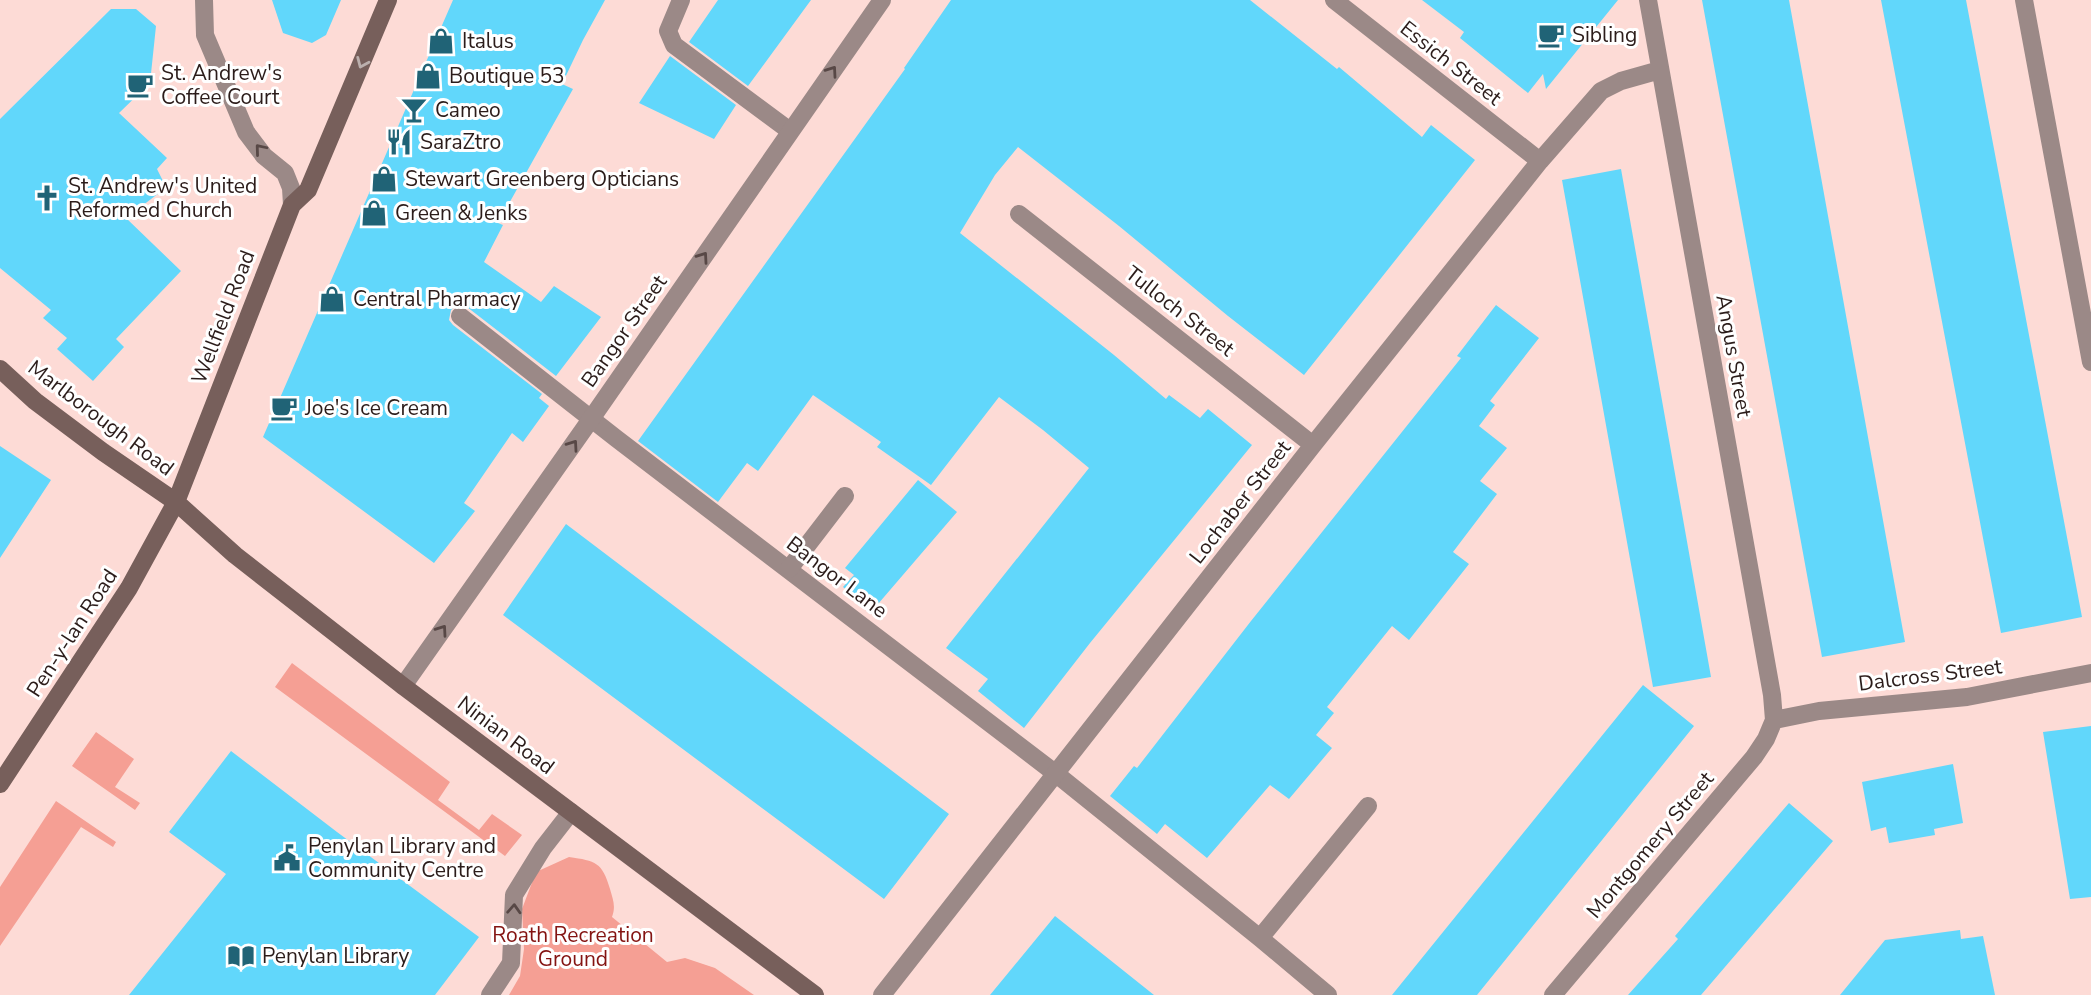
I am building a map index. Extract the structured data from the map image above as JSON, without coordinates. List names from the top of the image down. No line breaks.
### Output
{"streets":{"street":["Essich Street","Tulloch Street","Wellfield Road","Bangor Street","Angus Street","Marlborough Road","Lochaber Street","Bangor Lane","Pen-y-lan Road","Dalcross Street","Ninian Road","Montgomery Street"]},"crossings":[["Essich Street","Lochaber Street"],["Tulloch Street","Lochaber Street"],["Wellfield Road","Marlborough Road"],["Wellfield Road","Pen-y-lan Road"],["Wellfield Road","Ninian Road"],["Bangor Street","Bangor Lane"],["Bangor Street","Ninian Road"],["Angus Street","Lochaber Street"],["Angus Street","Dalcross Street"],["Angus Street","Montgomery Street"],["Marlborough Road","Pen-y-lan Road"],["Marlborough Road","Ninian Road"],["Lochaber Street","Bangor Lane"],["Pen-y-lan Road","Ninian Road"],["Dalcross Street","Montgomery Street"]],"one_way":["Wellfield Road","Bangor Street"],"parks":["Roath Recreation Ground"],"places":{"cafe":["Sibling","St. Andrew's Coffee Court","Joe's Ice Cream"],"shop":["Italus","Boutique 53","Stewart Greenberg Opticians","Green & Jenks","Central Pharmacy"],"bar":["Cameo"],"restaurant":["SaraZtro"],"church":["St. Andrew's United Reformed Church"],"public building":["Penylan Library and Community Centre"],"library":["Penylan Library"]}}
